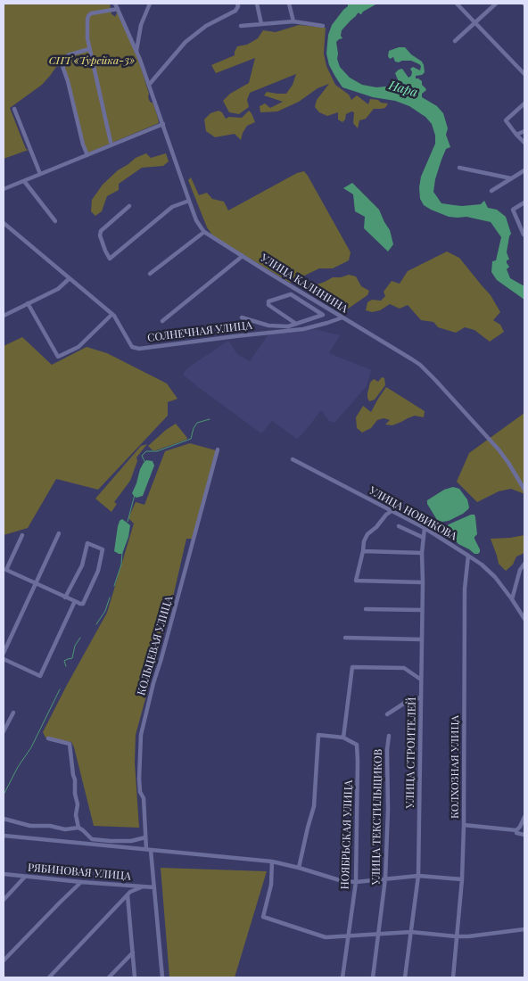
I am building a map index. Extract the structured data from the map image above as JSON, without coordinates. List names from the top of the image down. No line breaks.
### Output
{"streets":{"street":["УЛИЦА КАЛИНИНА","СОЛНЕЧНАЯ УЛИЦА","УЛИЦА НОВИКОВА","КОЛЬЦЕВАЯ УЛИЦА","УЛИЦА СТРОИТЕЛЕЙ","КОЛХОЗНАЯ УЛИЦА","УЛИЦА ТЕКСТИЛЬЩИКОВ","НОЯБРЬСКАЯ УЛИЦА","РЯБИНОВАЯ УЛИЦА"]},"crossings":[["УЛИЦА КАЛИНИНА","СОЛНЕЧНАЯ УЛИЦА"],["УЛИЦА НОВИКОВА","УЛИЦА СТРОИТЕЛЕЙ"],["УЛИЦА НОВИКОВА","КОЛХОЗНАЯ УЛИЦА"],["КОЛЬЦЕВАЯ УЛИЦА","РЯБИНОВАЯ УЛИЦА"]],"water":["Нара"],"parks":["СНТ «Турейка-3»"]}
